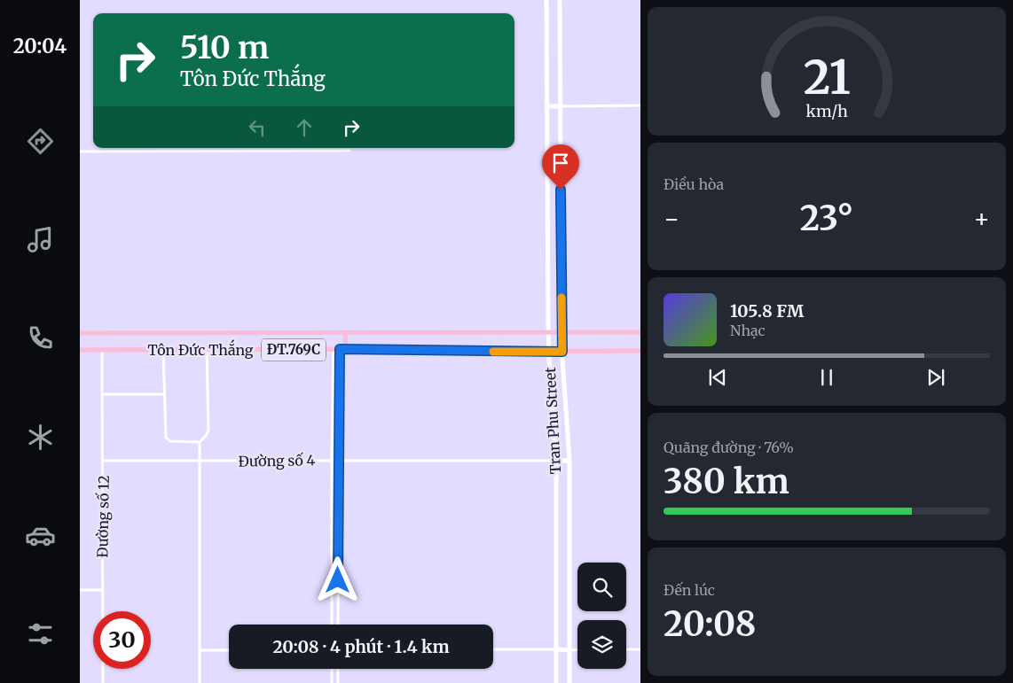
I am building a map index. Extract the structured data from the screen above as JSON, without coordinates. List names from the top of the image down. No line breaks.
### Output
{"streets":{"main road":["Tôn Đức Thắng","ĐT.769C","Tran Phu Street"],"street":["Đường số 4","Đường số 12"]},"crossings":[["Tôn Đức Thắng","Tran Phu Street"],["Tôn Đức Thắng","Đường số 12"],["Tran Phu Street","Đường số 4"],["Đường số 4","Đường số 12"]],"page":{"tabs":"20:04","turn":["510 m","Tôn Đức Thắng"],"tile":["Điều hòa",["Quãng đường · 76%","380 km"],["Đến lúc","20:08"]],"heat":["−","23°","+"],"song":["105.8 FM","Nhạc"],"limit":"30","trip":"20:08 · 4 phút · 1.4 km","gauge":["21","km/h"]}}
